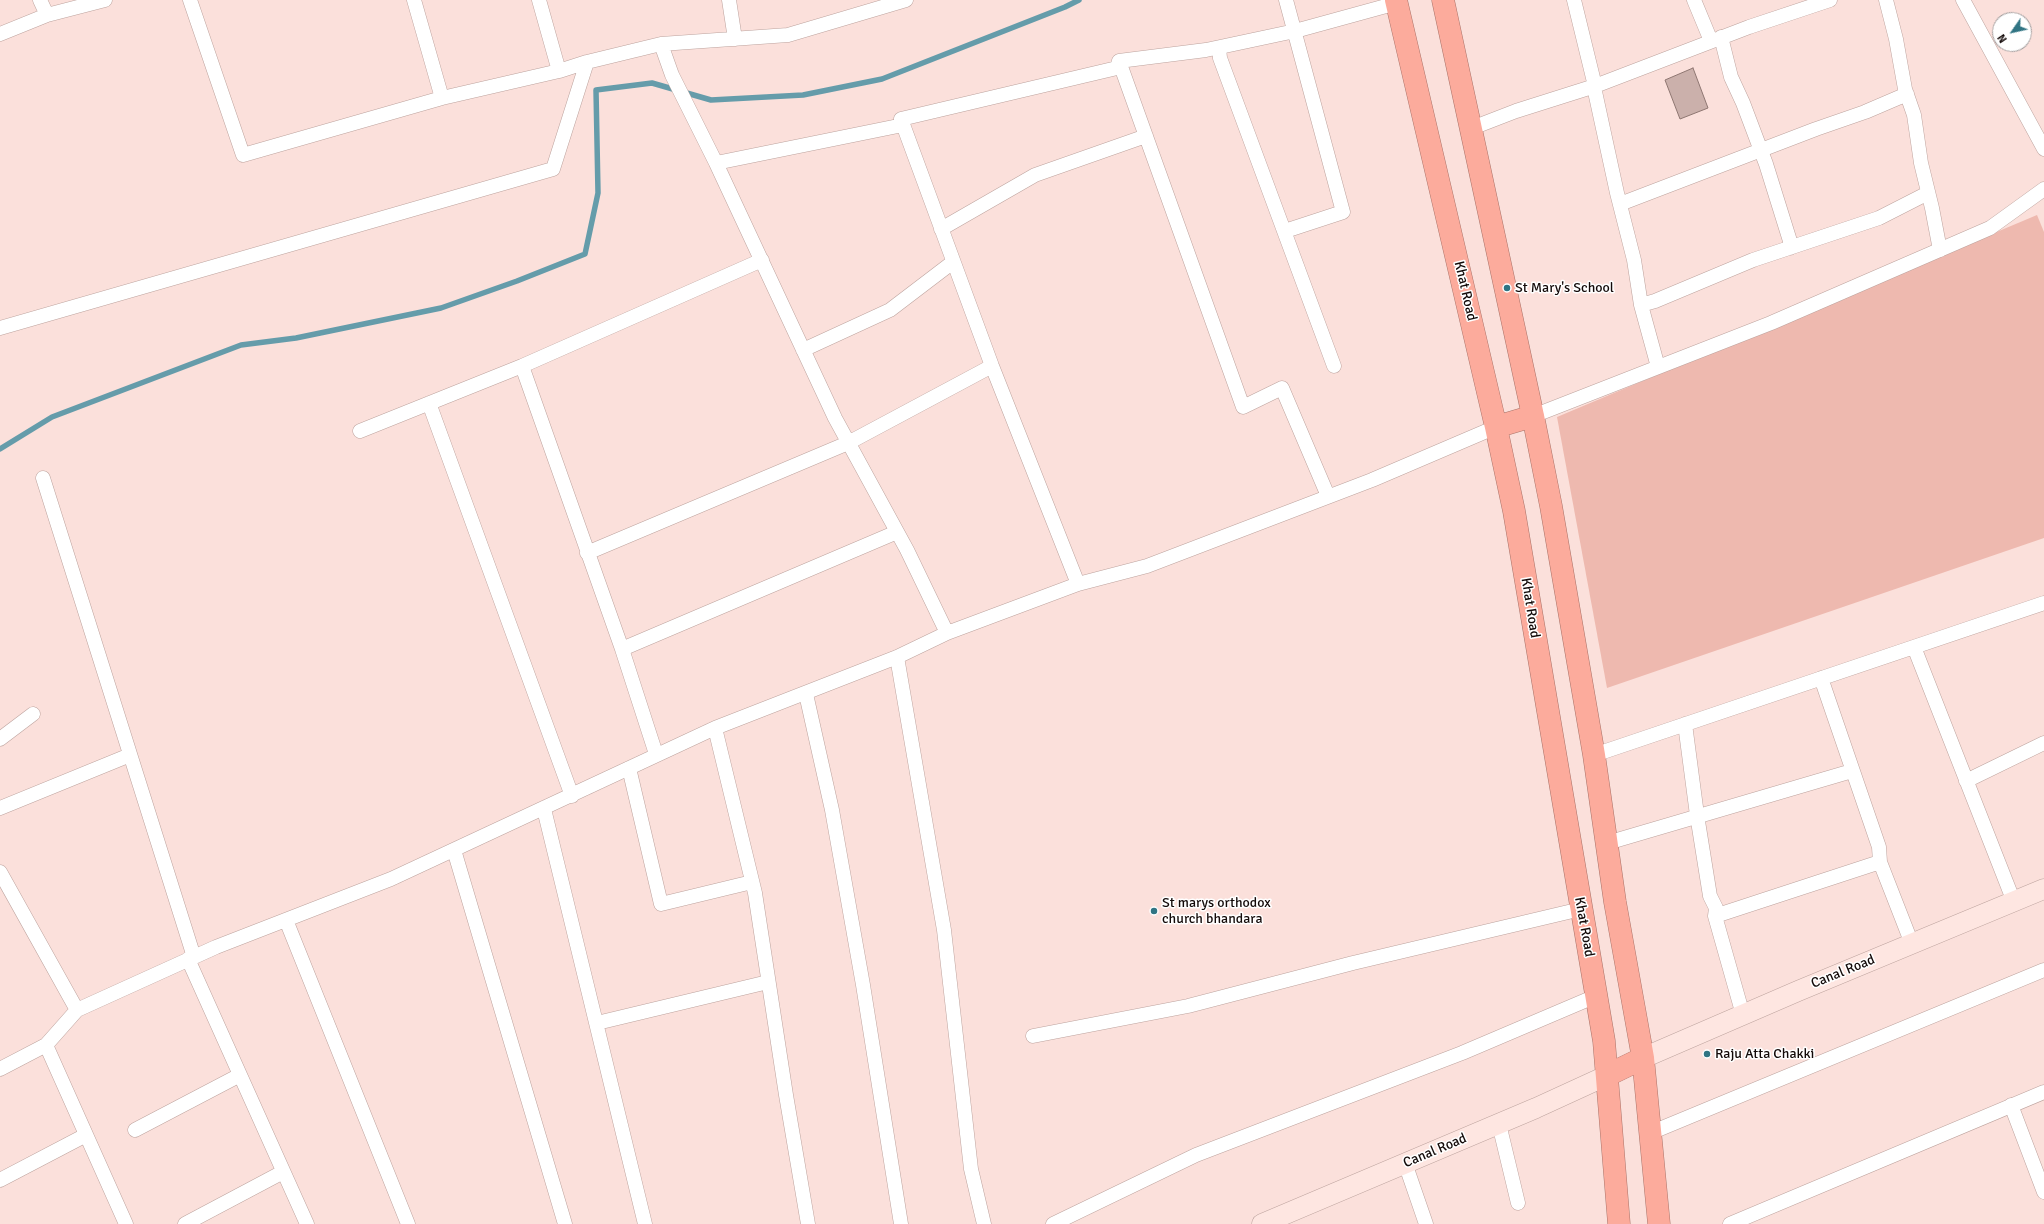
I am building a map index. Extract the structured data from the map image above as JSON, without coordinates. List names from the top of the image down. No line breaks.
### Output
{"streets":{"highway":["Khat Road"],"street":["Canal Road"]},"crossings":[["Khat Road","Canal Road"]],"places":["St Mary's School","St marys orthodox church bhandara","Raju Atta Chakki"],"north":"bottom left"}
